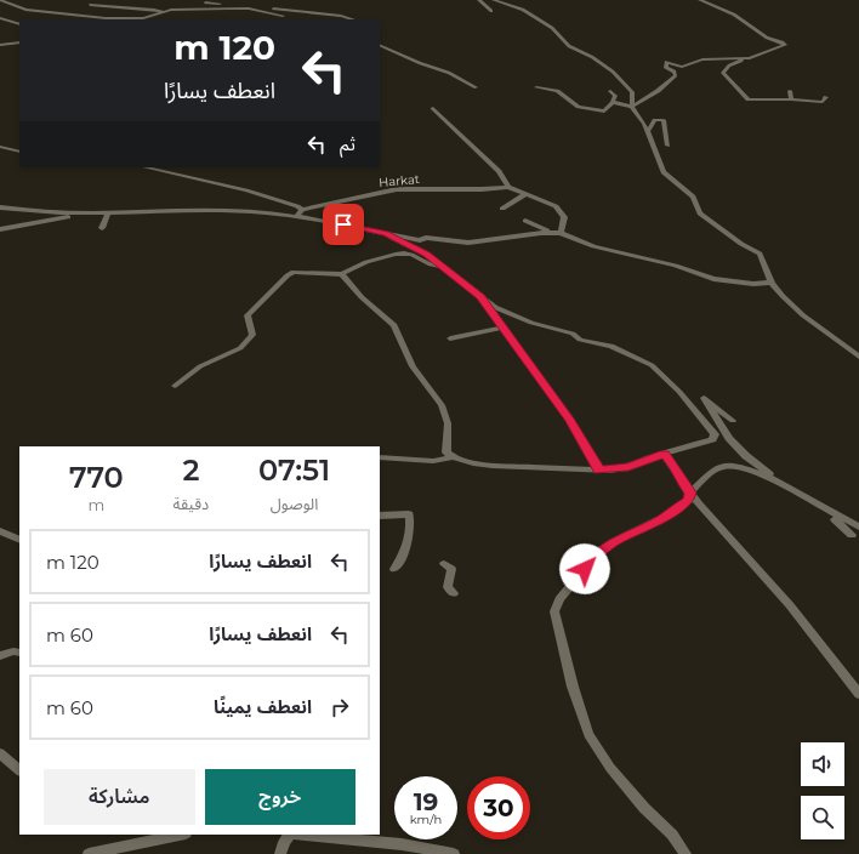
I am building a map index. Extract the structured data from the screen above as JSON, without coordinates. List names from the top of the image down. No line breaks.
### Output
{"streets":{"street":["Harkat"]},"page":{"turn":["120 m","انعطف يسارًا"],"then":"ثم","eta":["07:51","الوصول","2","دقيقة","770","m"],"list":[{"name":"انعطف يسارًا","value":"120 m"},{"name":"انعطف يسارًا","value":"60 m"},{"name":"انعطف يمينًا","value":"60 m"}],"buttons":["خروج","مشاركة"],"speed":"19 km/h","limit":"30"}}
